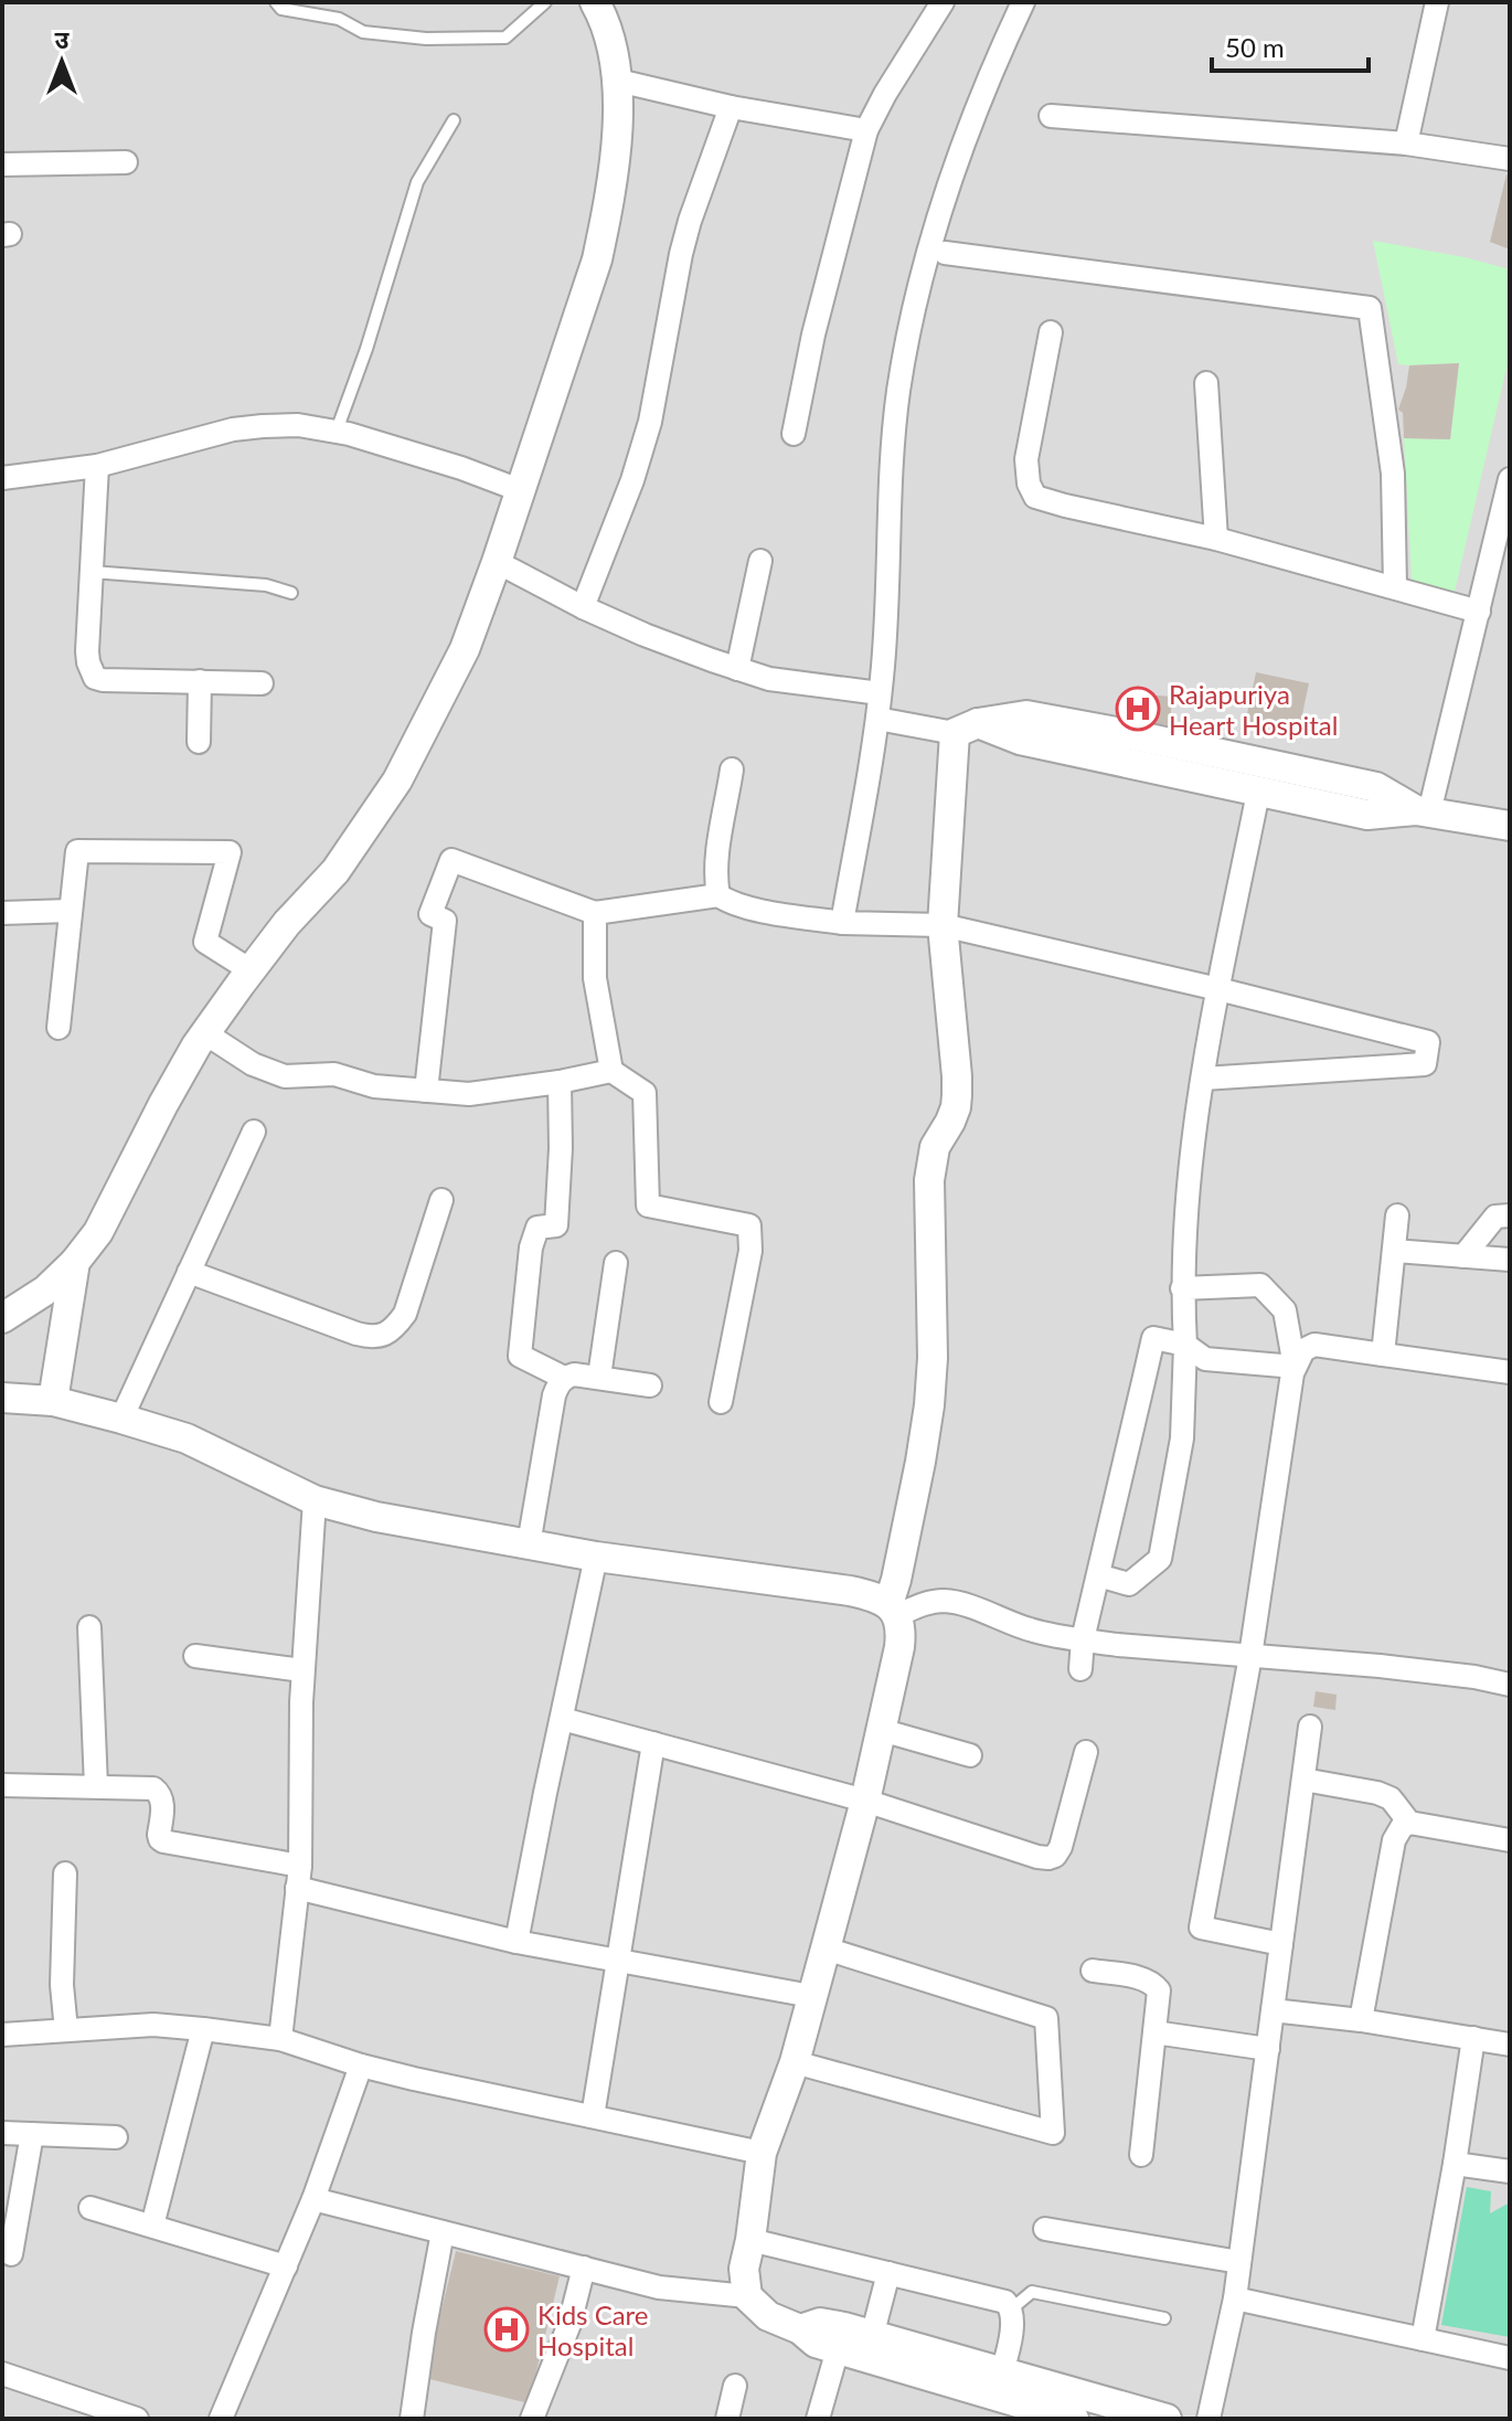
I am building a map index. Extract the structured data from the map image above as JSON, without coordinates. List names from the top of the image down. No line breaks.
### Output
{"places":{"hospital":["Rajapuriya Heart Hospital","Kids Care Hospital"]},"scale_bar":"50 m","north":"top"}
